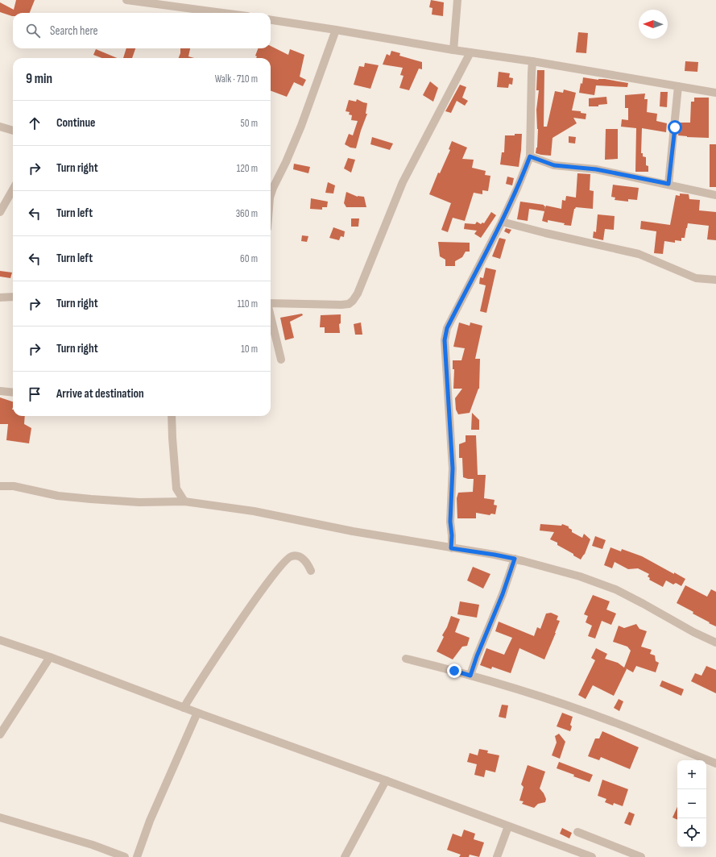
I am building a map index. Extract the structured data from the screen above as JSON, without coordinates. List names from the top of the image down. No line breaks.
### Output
{"north":"left","page":{"search":"Search here","heading":["9 min","Walk · 710 m"],"list":[["Continue","50 m"],["Turn right","120 m"],["Turn left","360 m"],["Turn left","60 m"],["Turn right","110 m"],["Turn right","10 m"],"Arrive at destination"],"map_buttons":["+","−"]}}
